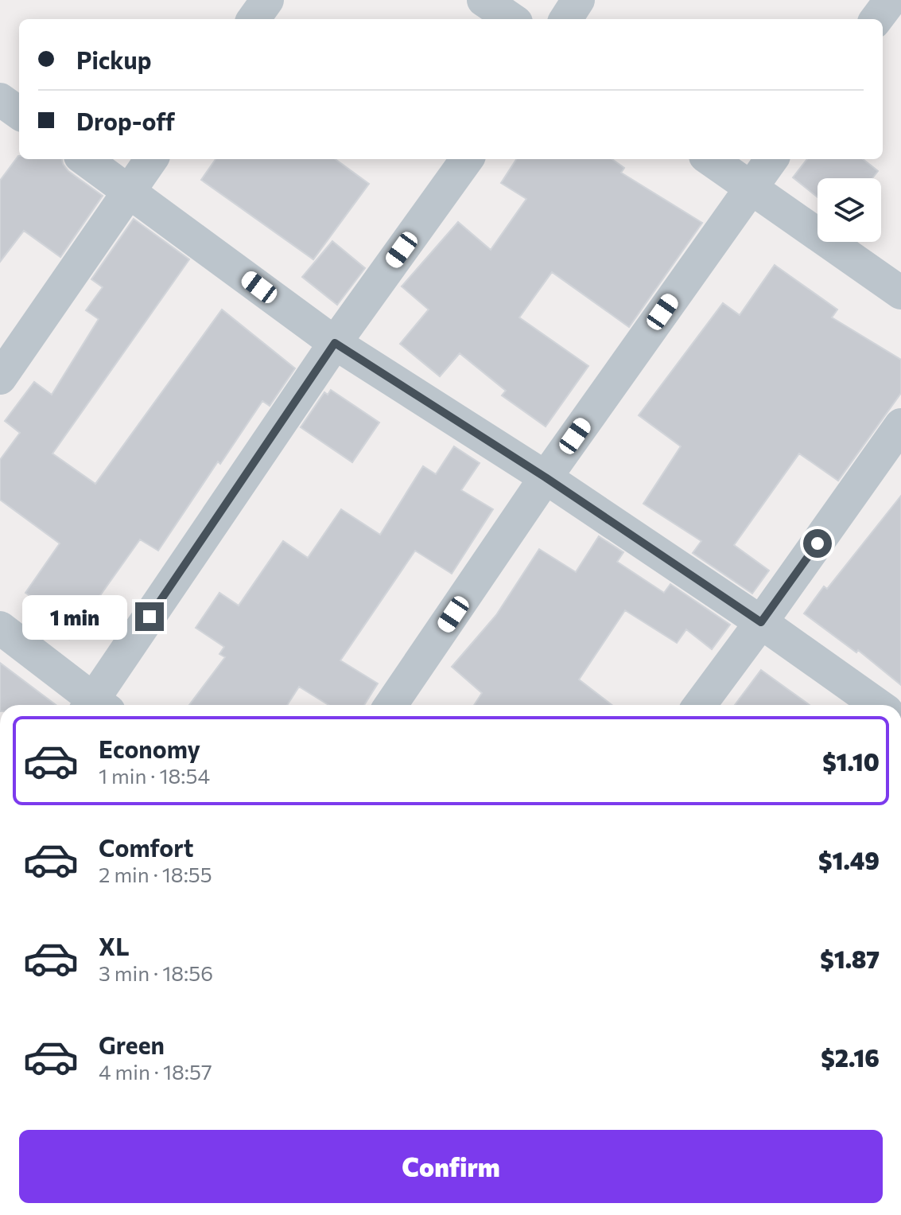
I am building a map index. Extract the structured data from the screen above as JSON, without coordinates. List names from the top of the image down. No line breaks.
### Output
{"page":{"banner":["Pickup","Drop-off"],"bubble":"1 min","list":[{"name":"Economy","note":"1 min · 18:54","value":"$1.10"},{"name":"Comfort","note":"2 min · 18:55","value":"$1.49"},{"name":"XL","note":"3 min · 18:56","value":"$1.87"},{"name":"Green","note":"4 min · 18:57","value":"$2.16"}],"buttons":"Confirm"}}
